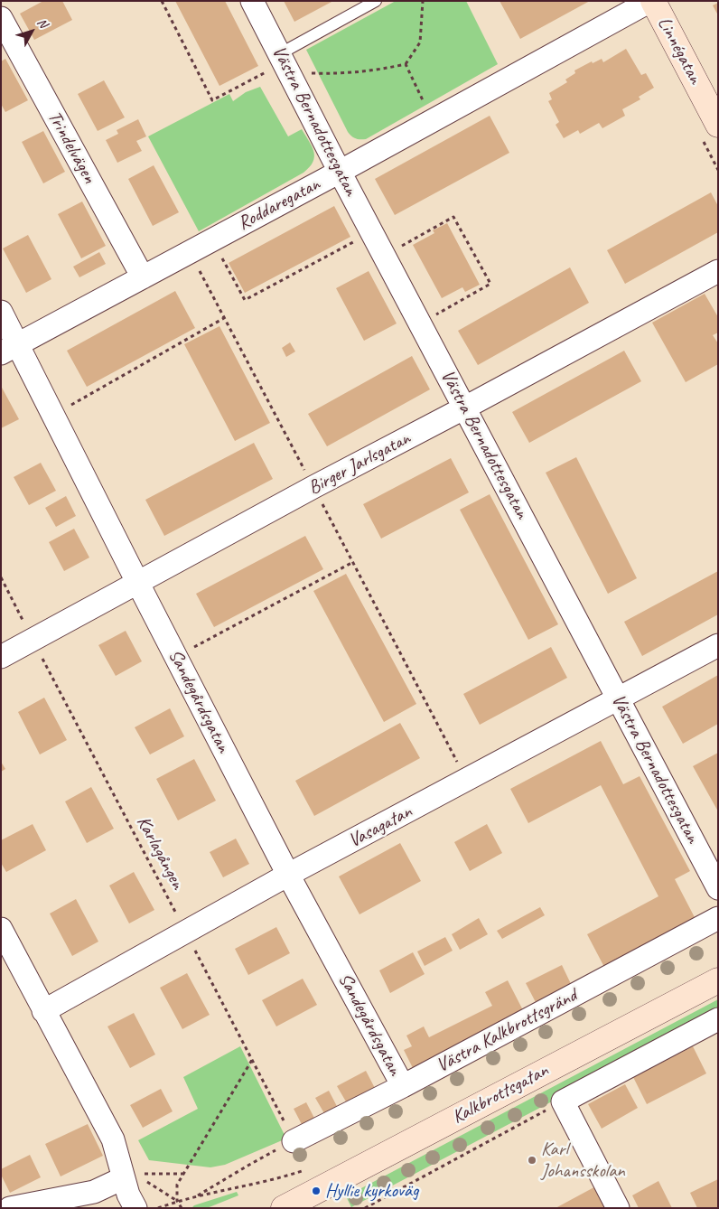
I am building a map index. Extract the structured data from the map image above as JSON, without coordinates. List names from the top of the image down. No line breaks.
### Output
{"streets":{"main road":["Linnégatan","Kalkbrottsgatan"],"street":["Västra Bernadottesgatan","Trindelvägen","Roddaregatan","Birger Jarlsgatan","Sandegårdsgatan","Vasagatan","Västra Kalkbrottsgränd"],"path":["Karlagången"]},"crossings":[["Linnégatan","Roddaregatan"],["Västra Bernadottesgatan","Roddaregatan"],["Västra Bernadottesgatan","Birger Jarlsgatan"],["Västra Bernadottesgatan","Vasagatan"],["Trindelvägen","Roddaregatan"],["Roddaregatan","Sandegårdsgatan"],["Birger Jarlsgatan","Sandegårdsgatan"],["Birger Jarlsgatan","Karlagången"],["Sandegårdsgatan","Vasagatan"],["Sandegårdsgatan","Västra Kalkbrottsgränd"],["Vasagatan","Karlagången"],["Karlagången","Västra Kalkbrottsgränd"]],"places":["Karl Johansskolan","Hyllie kyrkoväg"],"north":"top right"}
